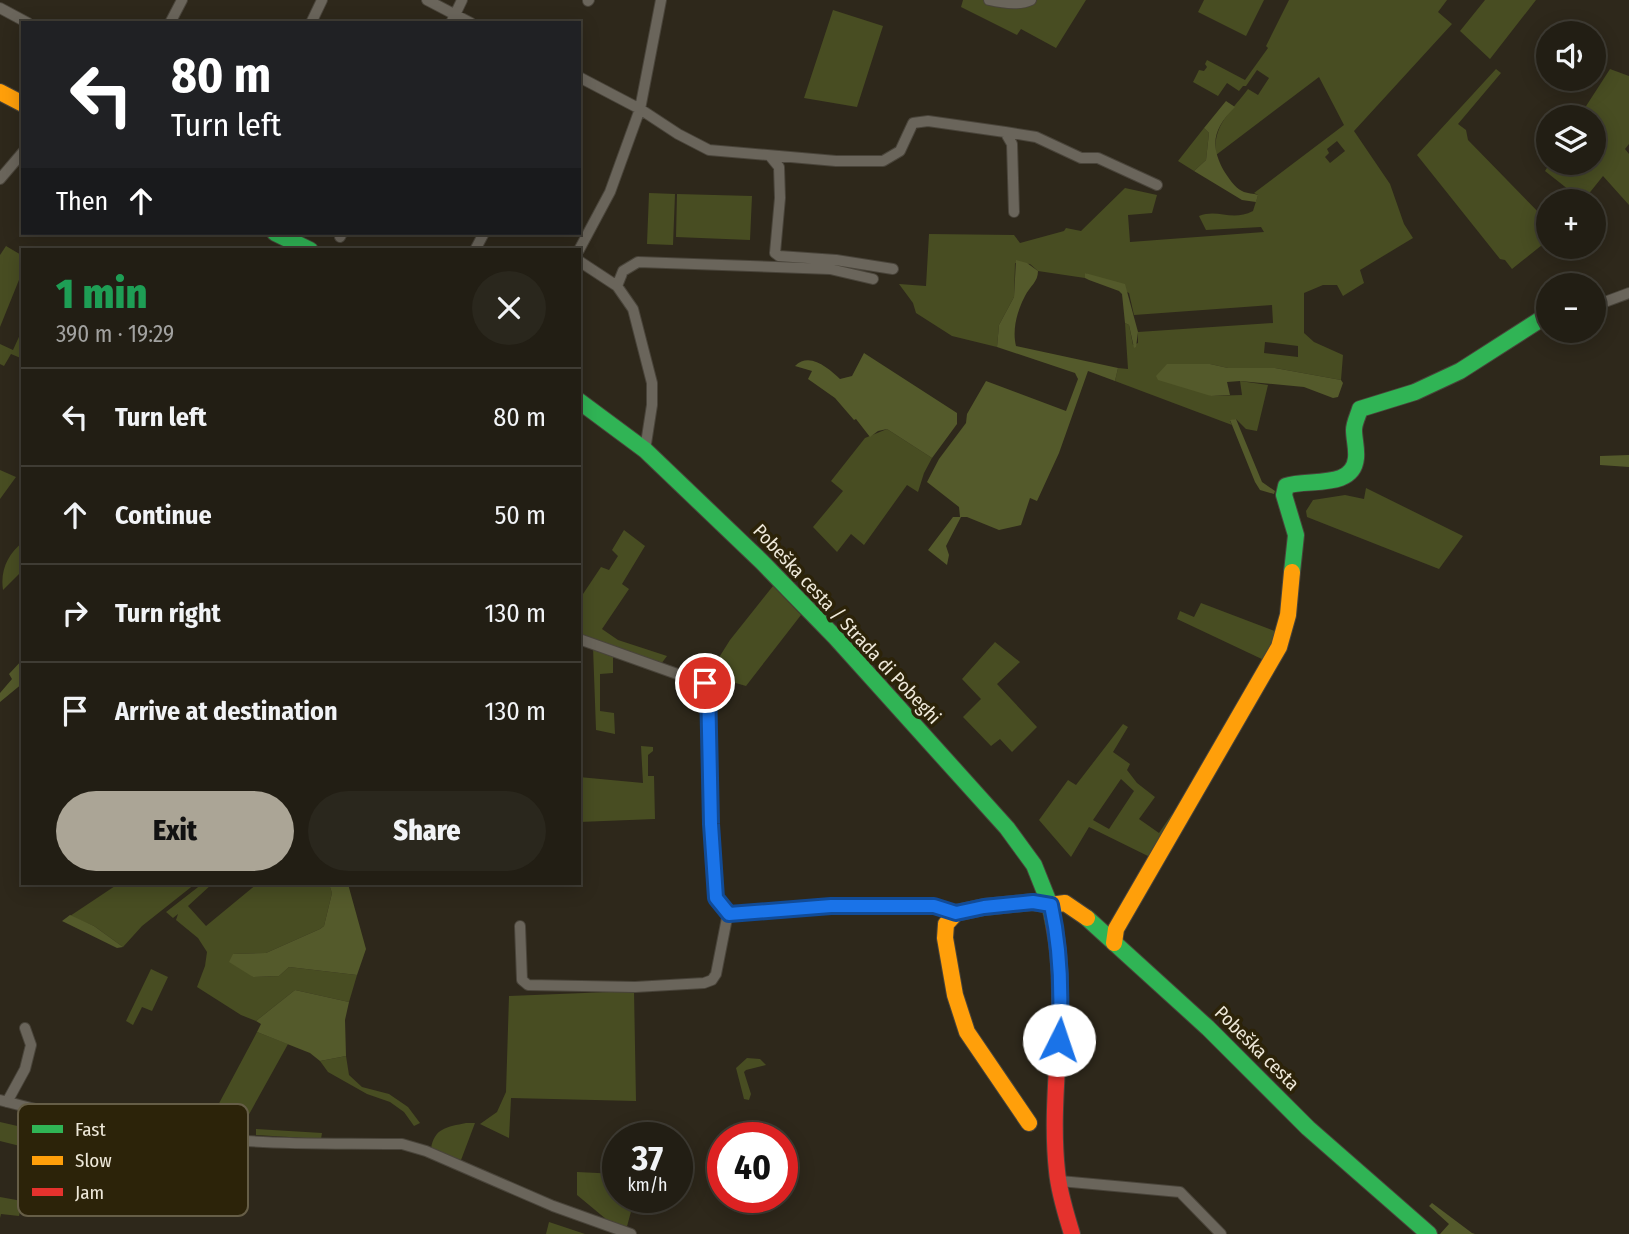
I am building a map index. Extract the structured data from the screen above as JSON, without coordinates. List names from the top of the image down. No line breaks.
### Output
{"streets":{"street":["Pobeška cesta / Strada di Pobeghi","Pobeška cesta"]},"crossings":[["Pobeška cesta / Strada di Pobeghi","Pobeška cesta"]],"legend":["Fast","Slow","Jam"],"page":{"map_buttons":["+","−"],"turn":["80 m","Turn left"],"then":"Then","heading":["1 min","390 m · 19:29"],"list":[{"name":"Turn left","value":"80 m"},{"name":"Continue","value":"50 m"},{"name":"Turn right","value":"130 m"},{"name":"Arrive at destination","value":"130 m"}],"buttons":["Exit","Share"],"speed":"37 km/h","limit":"40"}}
